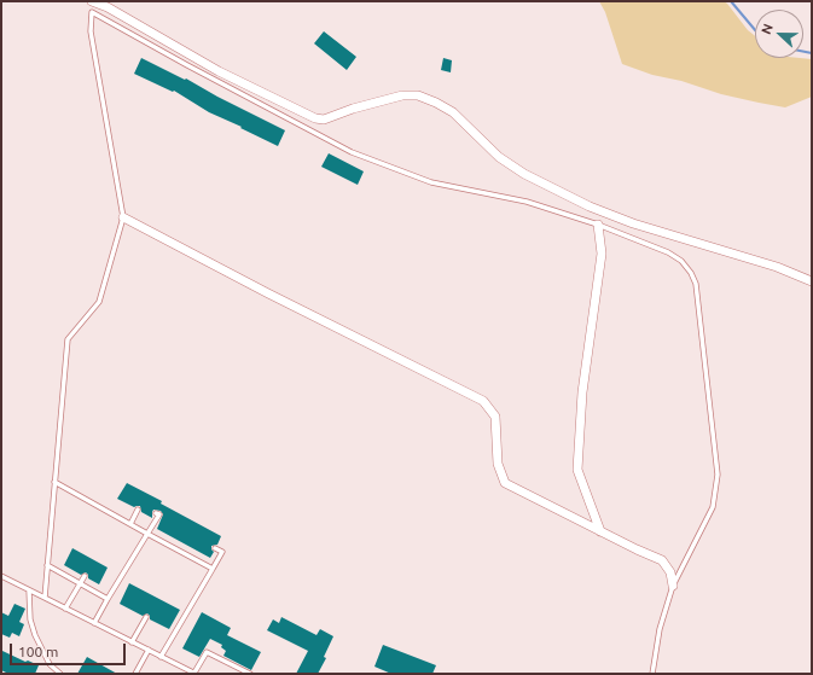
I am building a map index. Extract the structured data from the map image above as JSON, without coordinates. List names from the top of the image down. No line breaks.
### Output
{"scale_bar":"100 m","north":"left"}
